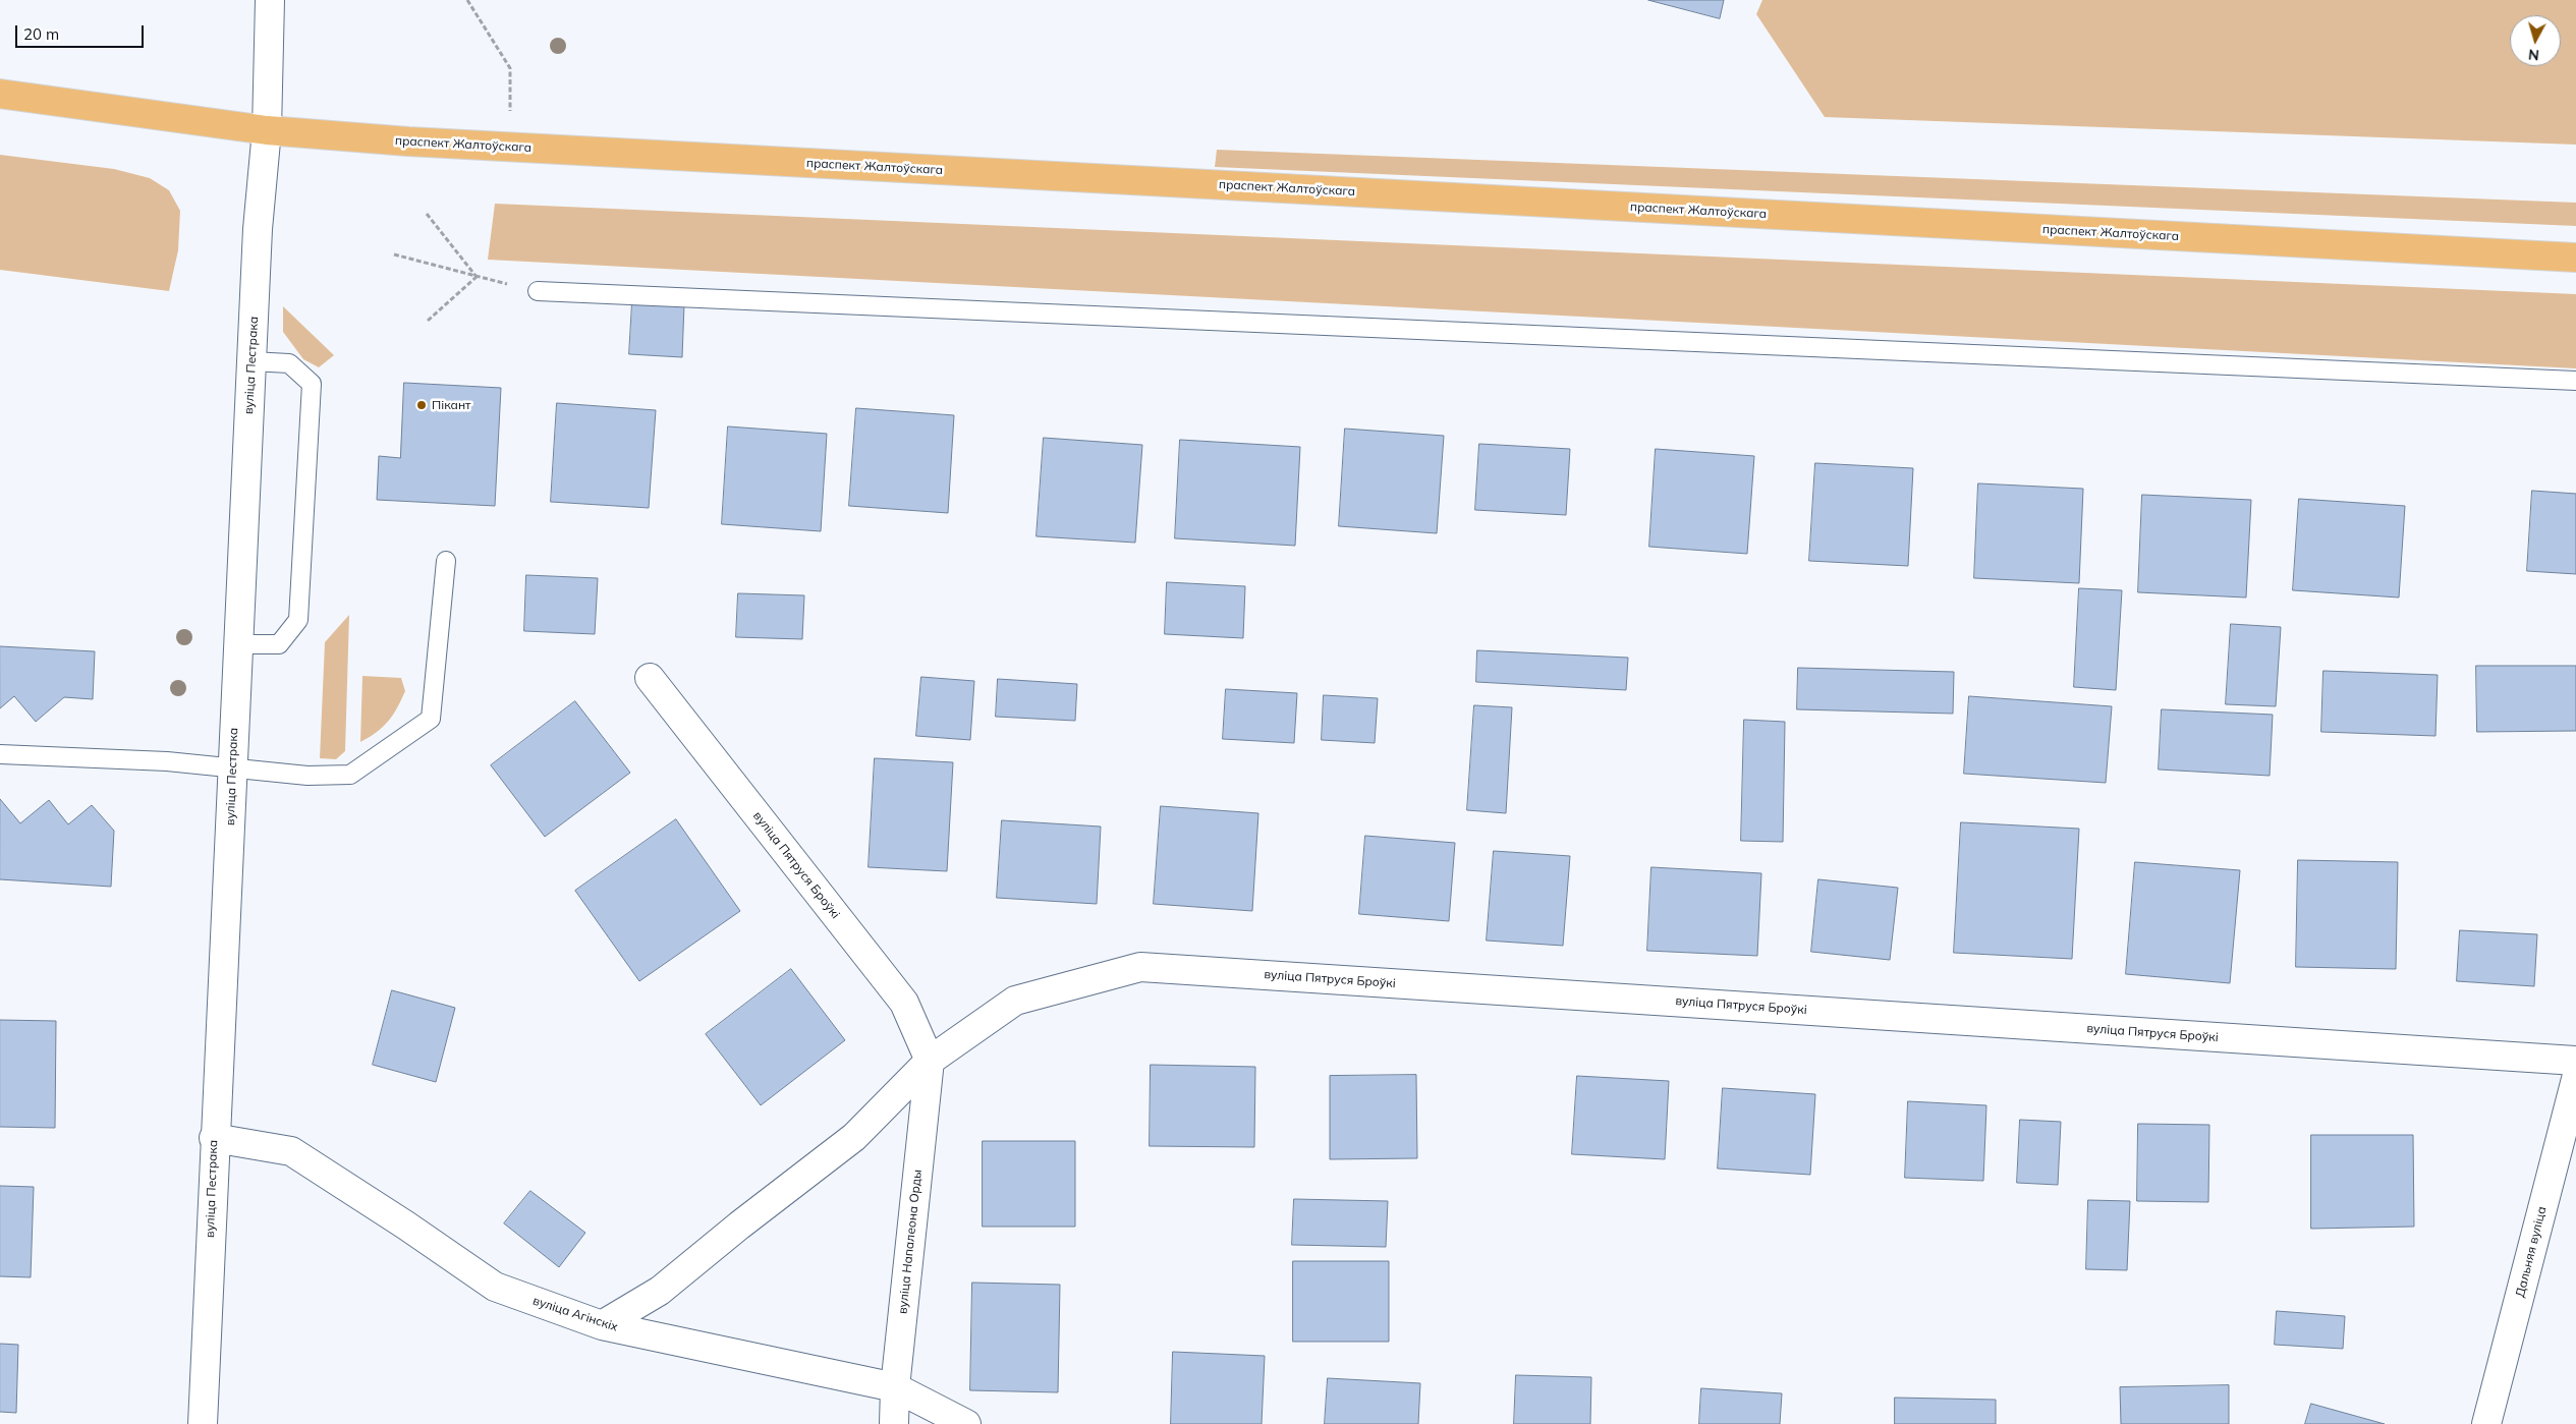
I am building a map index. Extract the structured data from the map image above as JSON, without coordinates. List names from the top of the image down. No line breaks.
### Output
{"streets":{"main road":["праспект Жалтоўскага"],"street":["вуліца Пестрака","вуліца Пятруся Броўкі","вуліца Напалеона Орды","Дальняя вуліца","вуліца Агінскіх"]},"crossings":[["праспект Жалтоўскага","вуліца Пестрака"],["вуліца Пестрака","вуліца Агінскіх"],["вуліца Пятруся Броўкі","вуліца Напалеона Орды"],["вуліца Пятруся Броўкі","вуліца Агінскіх"],["вуліца Напалеона Орды","вуліца Агінскіх"]],"places":["Пікант"],"scale_bar":"20 m","north":"bottom"}
